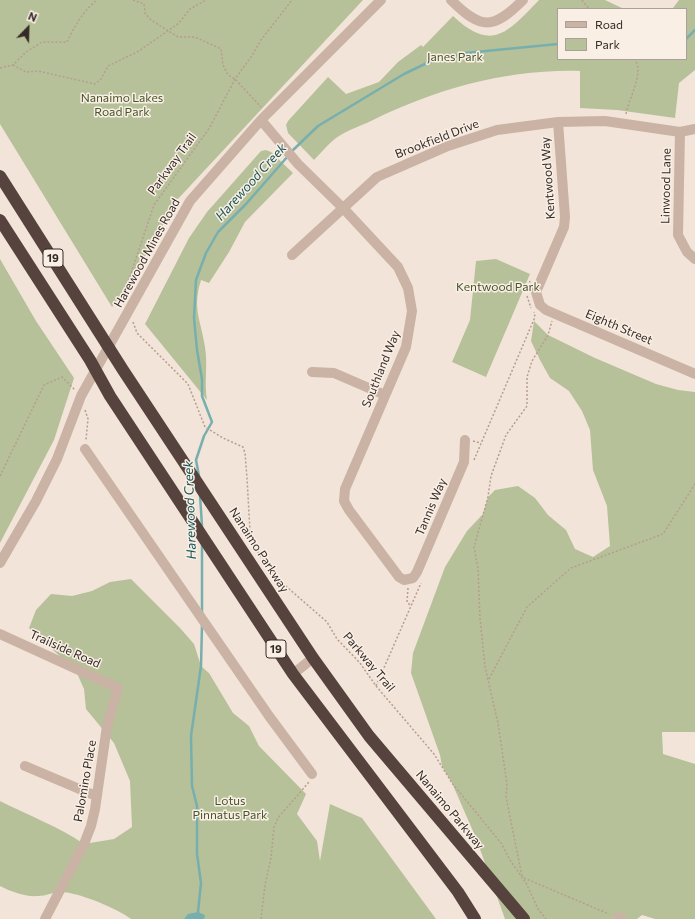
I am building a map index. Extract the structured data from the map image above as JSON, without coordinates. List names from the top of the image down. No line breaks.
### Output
{"streets":{"highway":["19","Nanaimo Parkway"],"street":["Brookfield Drive","Kentwood Way","Linwood Lane","Harewood Mines Road","Eighth Street","Southland Way","Tannis Way","Trailside Road","Palomino Place"],"path":["Parkway Trail"]},"crossings":[["Brookfield Drive","Kentwood Way"],["Brookfield Drive","Linwood Lane"],["Brookfield Drive","Southland Way"],["Parkway Trail","Harewood Mines Road"],["Kentwood Way","Eighth Street"],["Harewood Mines Road","Southland Way"],["Southland Way","Tannis Way"],["Trailside Road","Palomino Place"]],"water":["Harewood Creek"],"parks":["Janes Park","Nanaimo Lakes Road Park","Kentwood Park","Lotus Pinnatus Park"],"legend":["Road","Park"],"north":"top right"}
